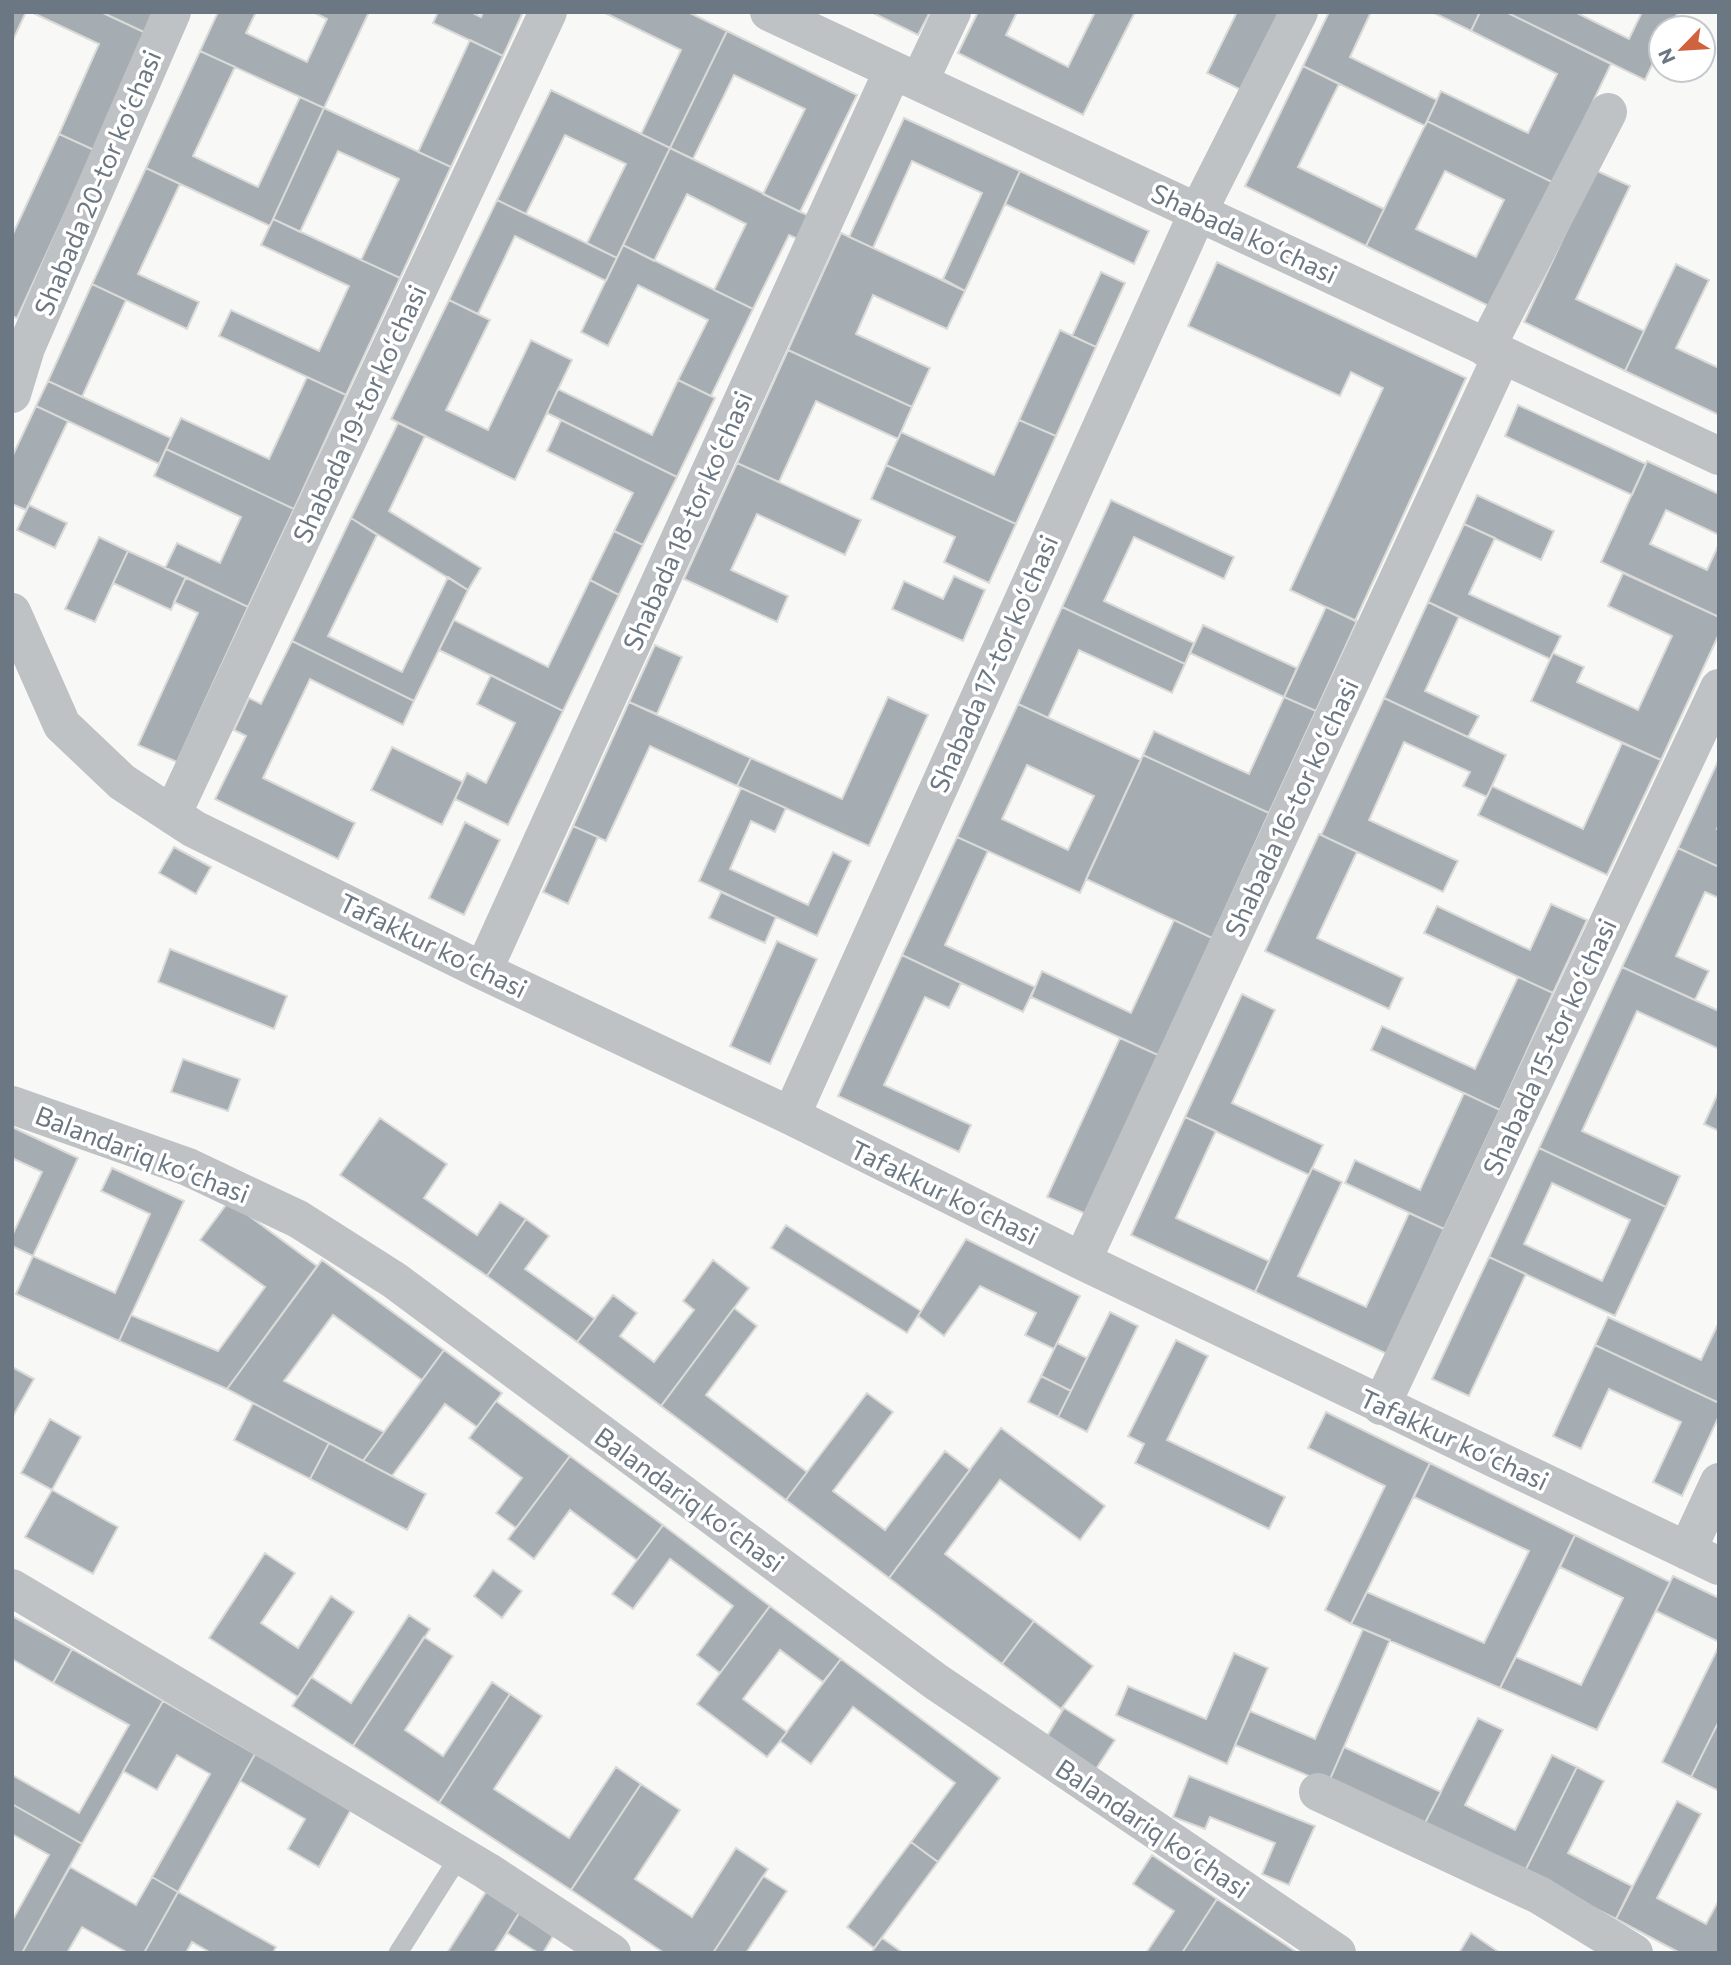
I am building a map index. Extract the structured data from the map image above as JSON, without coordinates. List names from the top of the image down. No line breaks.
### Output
{"streets":{"street":["Shabada 20-tor koʻchasi","Shabada koʻchasi","Shabada 19-tor koʻchasi","Shabada 18-tor koʻchasi","Shabada 17-tor koʻchasi","Shabada 16-tor koʻchasi","Tafakkur koʻchasi","Shabada 15-tor koʻchasi","Balandariq koʻchasi"]},"crossings":[["Shabada koʻchasi","Shabada 18-tor koʻchasi"],["Shabada koʻchasi","Shabada 17-tor koʻchasi"],["Shabada koʻchasi","Shabada 16-tor koʻchasi"],["Shabada 19-tor koʻchasi","Tafakkur koʻchasi"],["Shabada 18-tor koʻchasi","Tafakkur koʻchasi"],["Shabada 17-tor koʻchasi","Tafakkur koʻchasi"],["Shabada 16-tor koʻchasi","Tafakkur koʻchasi"],["Tafakkur koʻchasi","Shabada 15-tor koʻchasi"]],"north":"bottom left"}
